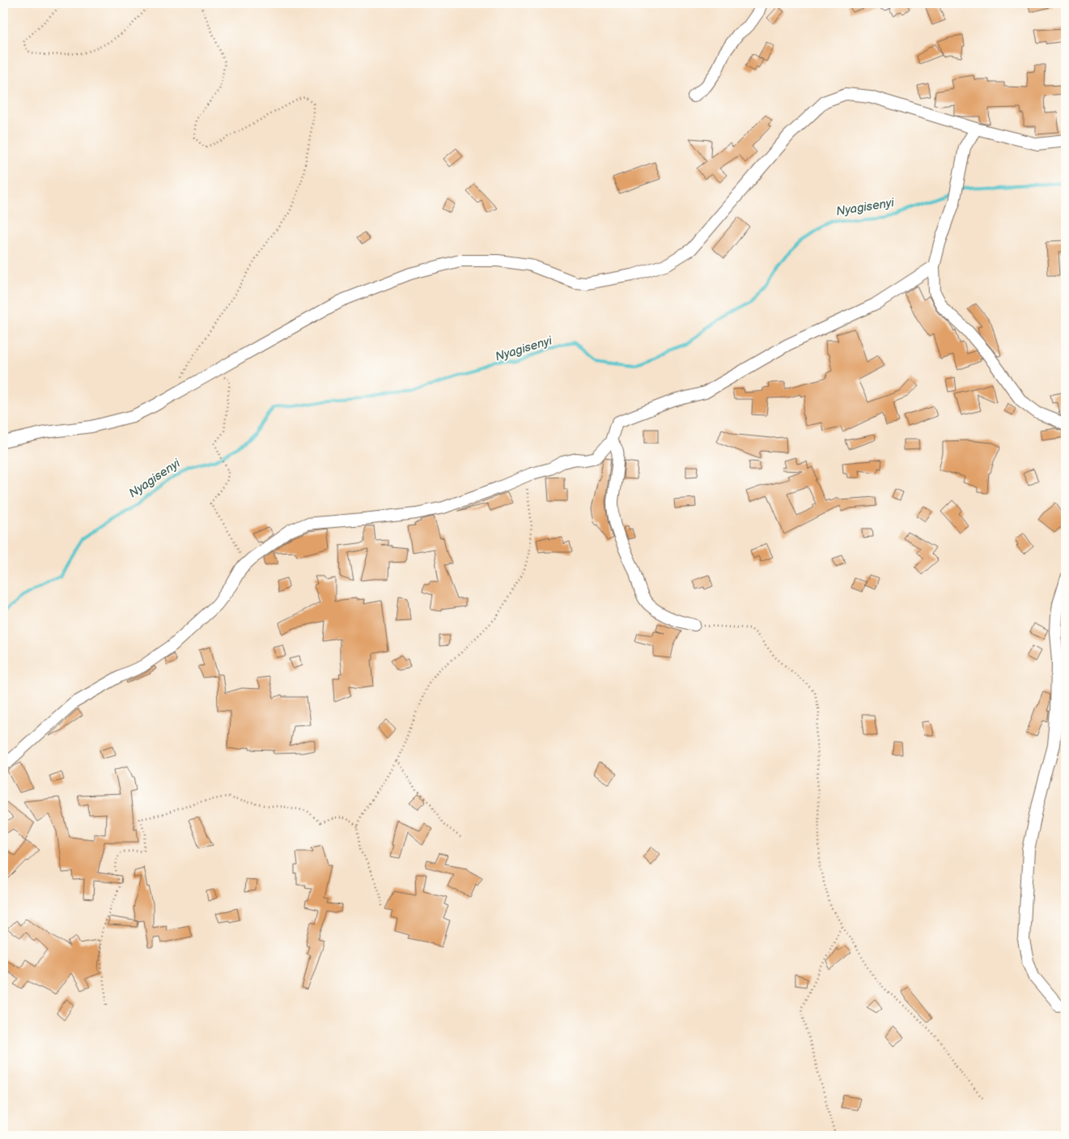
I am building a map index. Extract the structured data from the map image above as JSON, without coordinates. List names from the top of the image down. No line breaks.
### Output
{"water":["Nyagisenyi"]}
